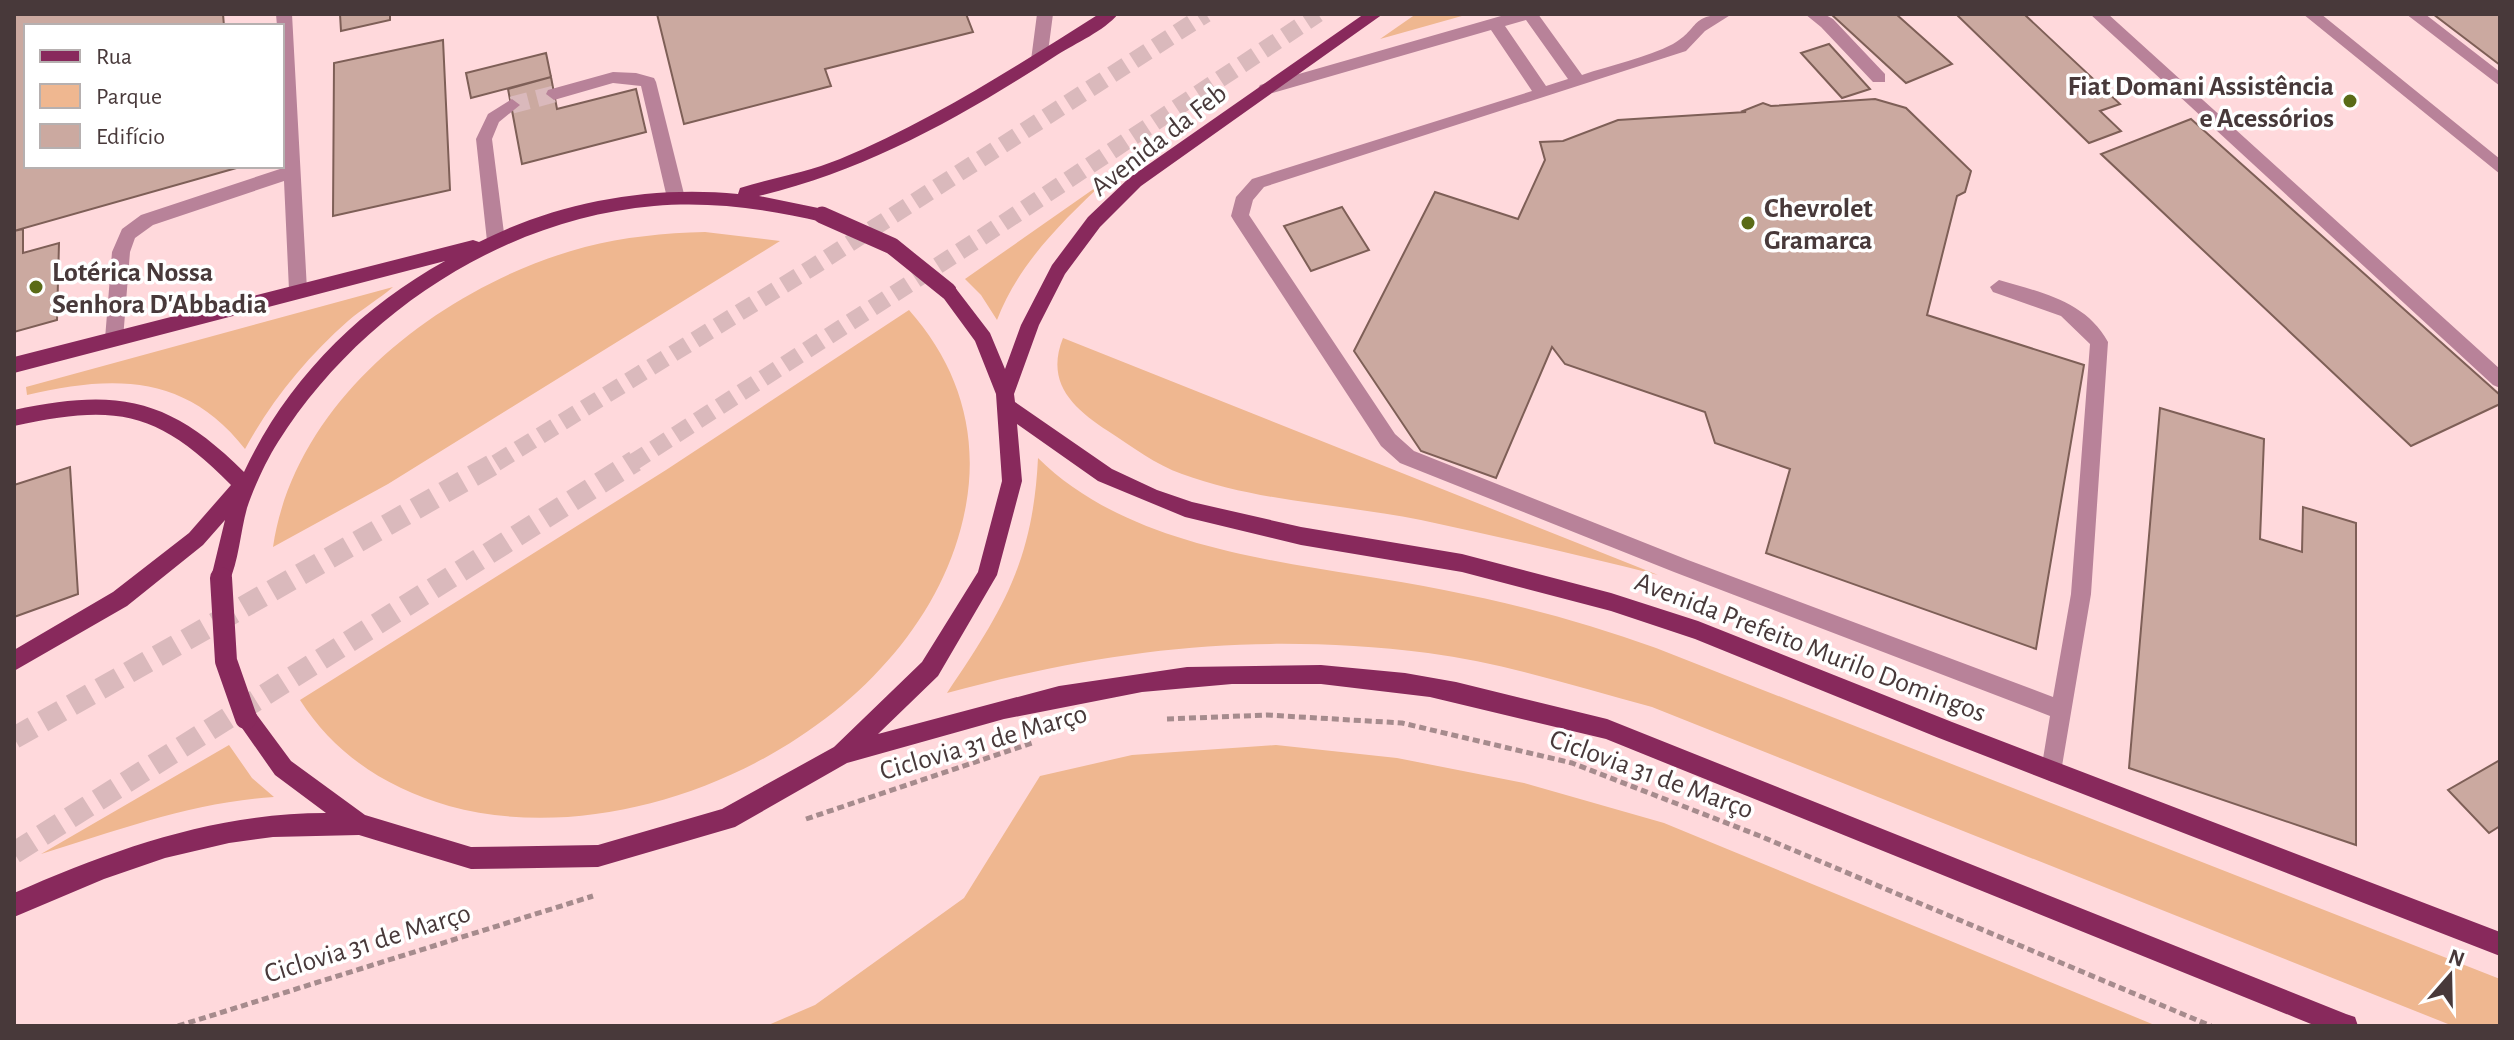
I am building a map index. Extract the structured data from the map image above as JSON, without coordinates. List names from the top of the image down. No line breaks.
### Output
{"streets":{"main road":["Avenida da Feb","Avenida Prefeito Murilo Domingos"],"path":["Ciclovia 31 de Março"]},"crossings":[["Avenida da Feb","Avenida Prefeito Murilo Domingos"]],"places":["Fiat Domani Assistência e Acessórios","Chevrolet Gramarca","Lotérica Nossa Senhora D'Abbadia"],"legend":["Rua","Parque","Edifício"],"north":"top"}
